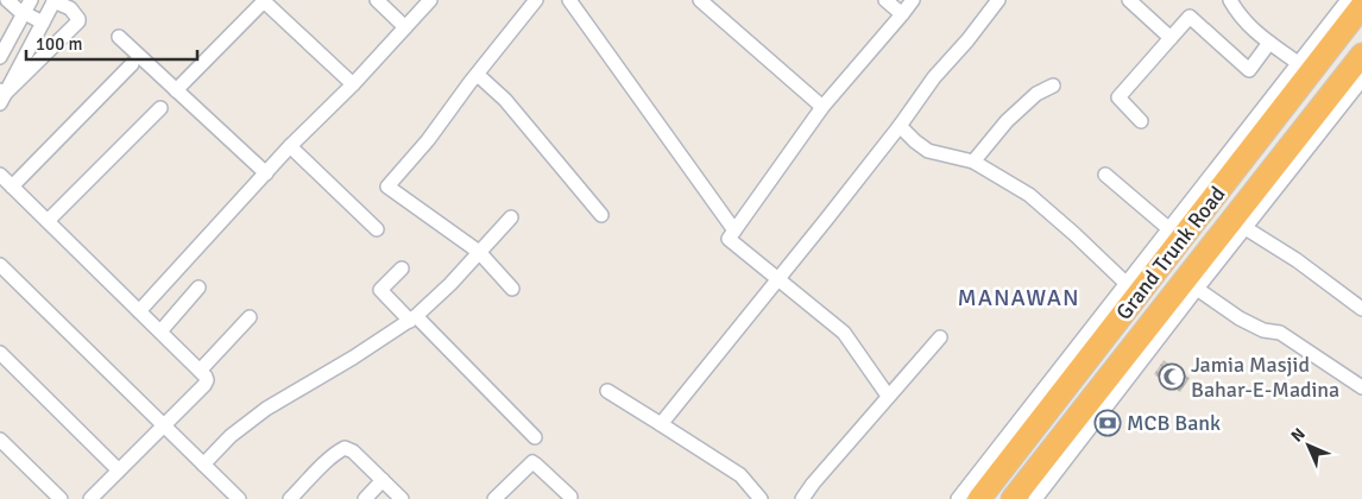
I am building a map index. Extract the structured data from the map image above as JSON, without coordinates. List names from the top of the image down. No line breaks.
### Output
{"streets":{"highway":["Grand Trunk Road"]},"districts":["MANAWAN"],"places":{"mosque":["Jamia Masjid Bahar-E-Madina"],"bank":["MCB Bank"]},"scale_bar":"100 m","north":"top left"}
